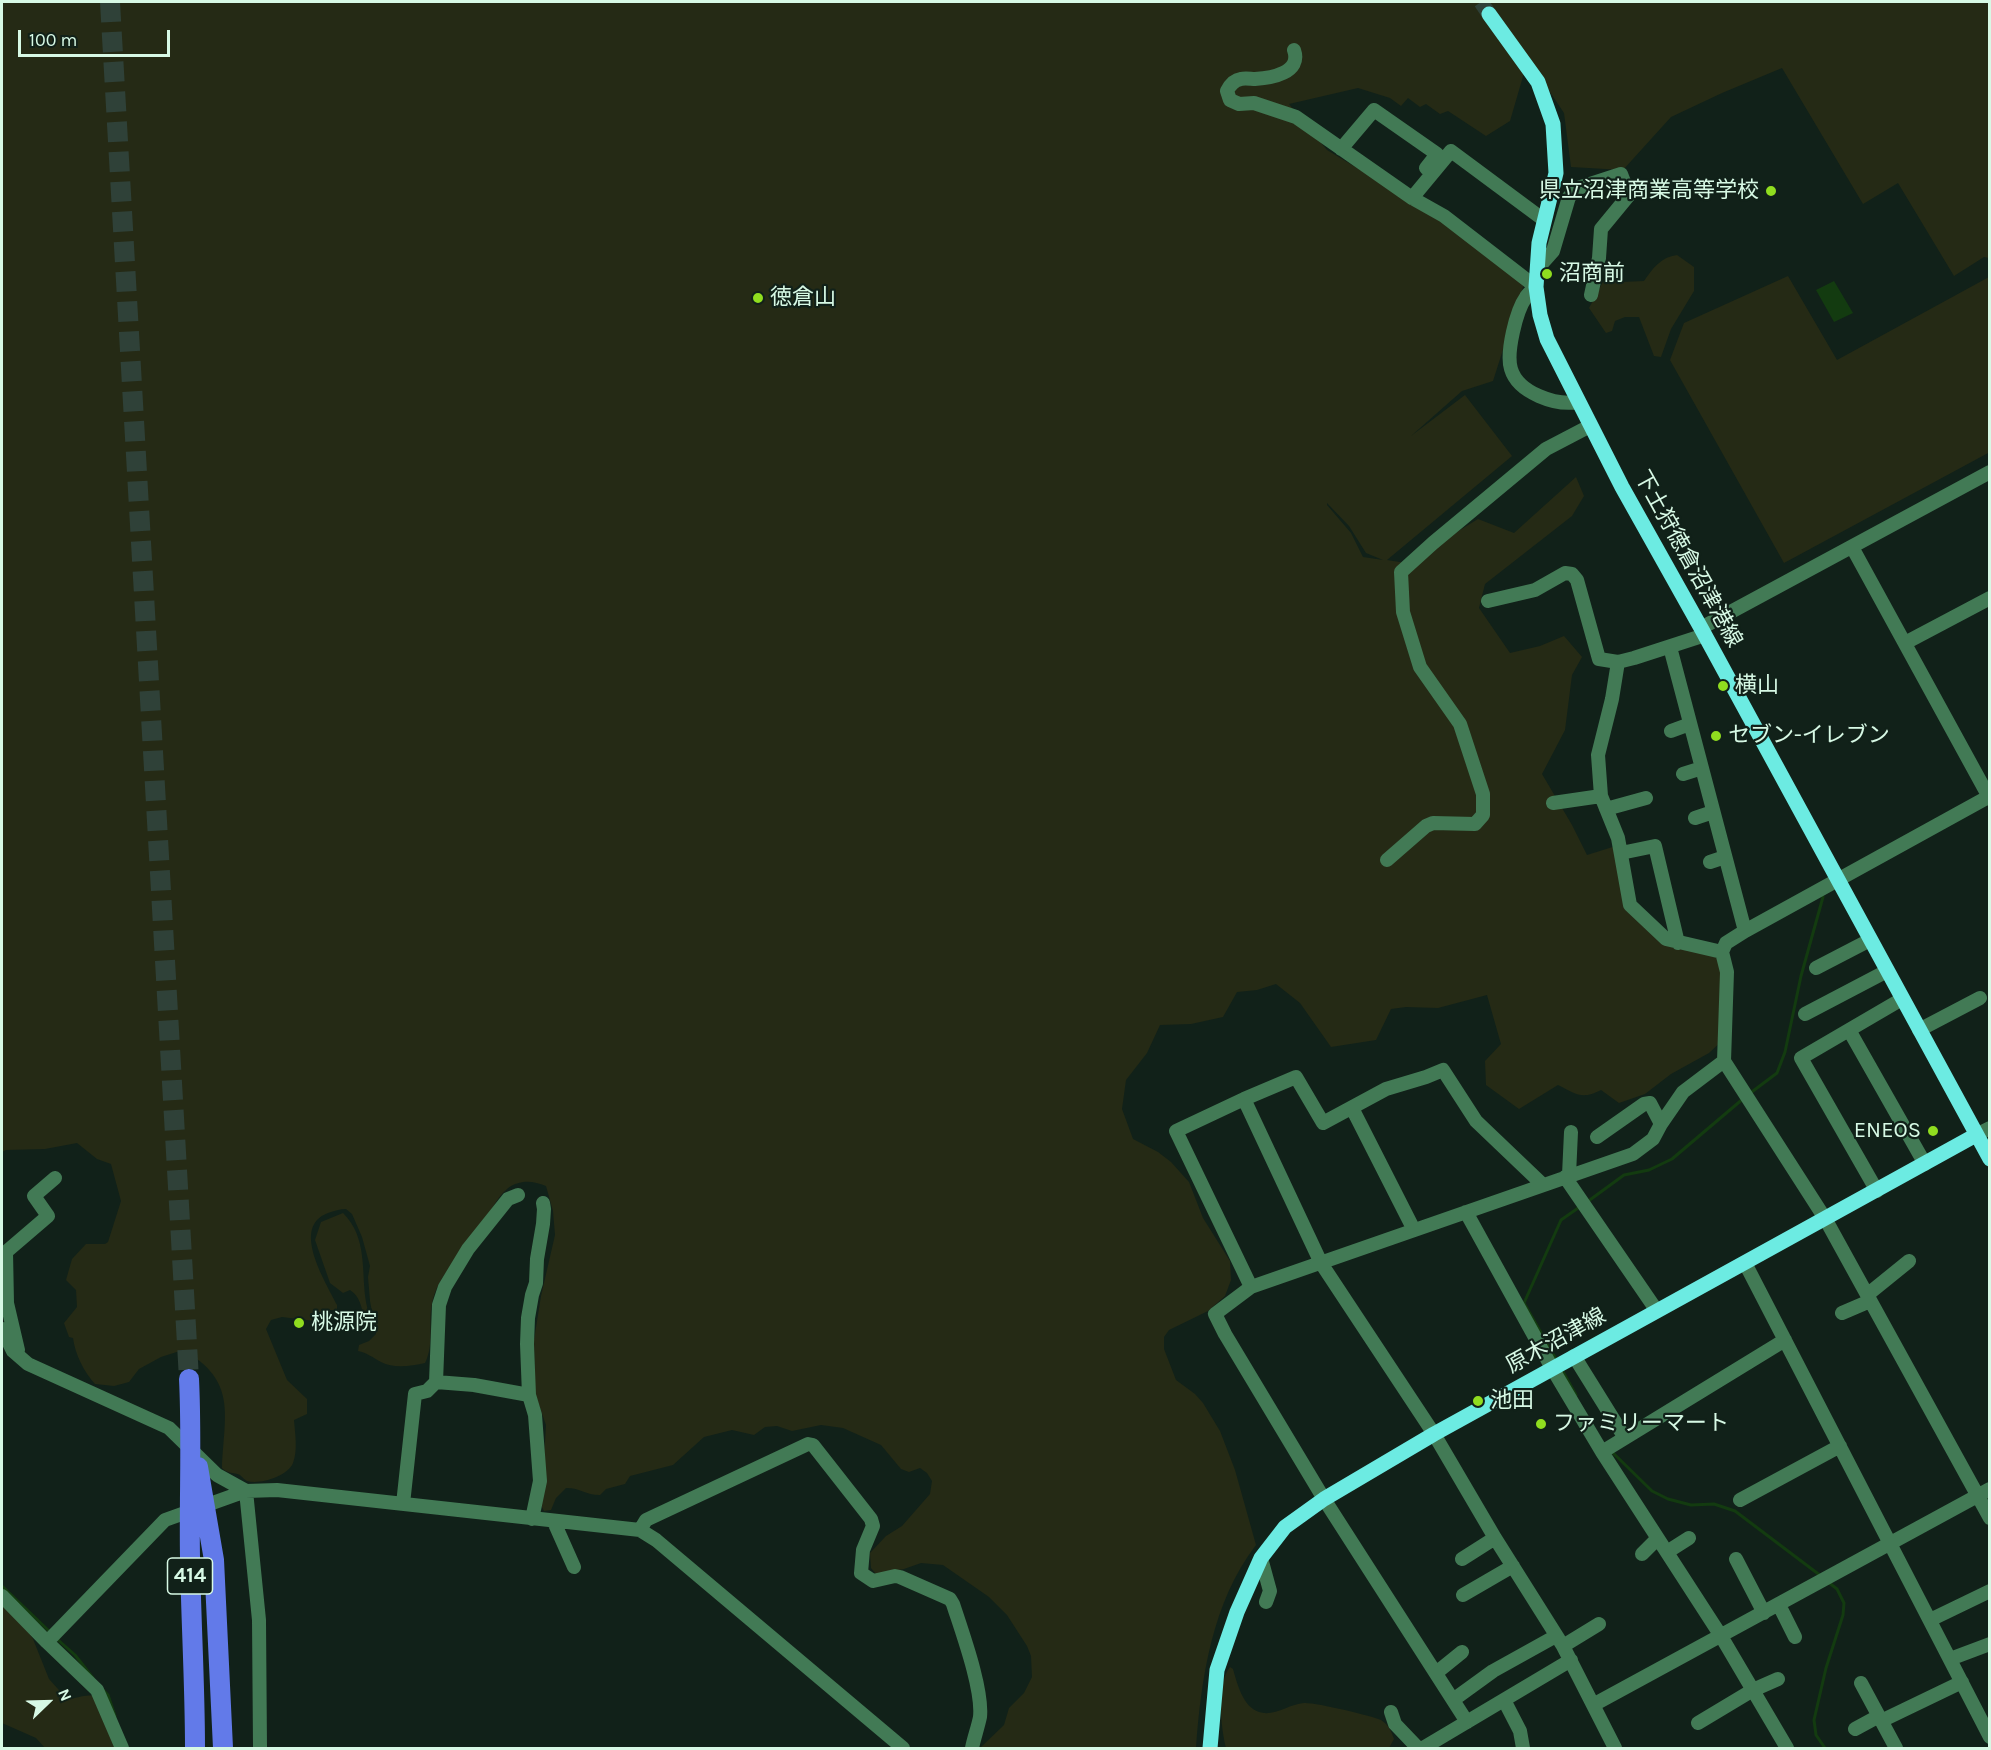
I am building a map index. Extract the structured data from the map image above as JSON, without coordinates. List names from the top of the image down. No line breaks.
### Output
{"streets":{"highway":["414"],"main road":["下土狩徳倉沼津港線","原木沼津線"]},"crossings":[["下土狩徳倉沼津港線","原木沼津線"]],"places":["県立沼津商業高等学校","沼商前","徳倉山","横山","セブン-イレブン","ENEOS","桃源院","池田","ファミリーマート"],"scale_bar":"100 m","north":"top right"}
